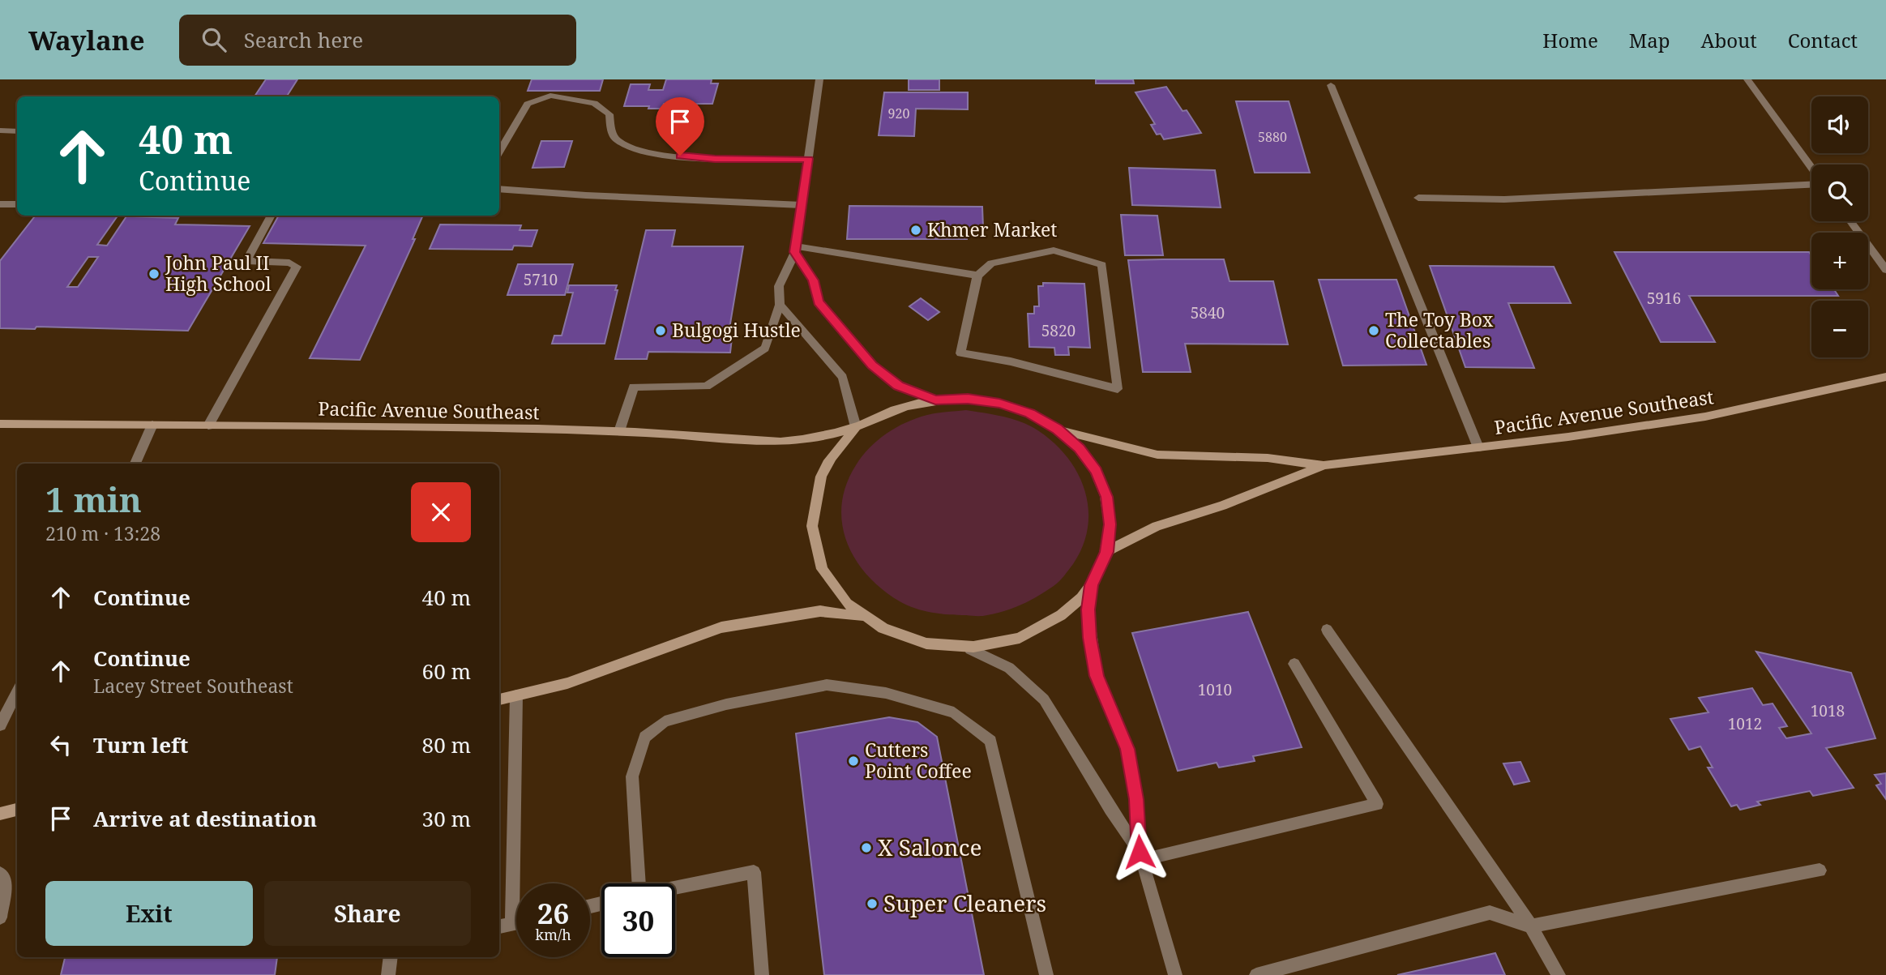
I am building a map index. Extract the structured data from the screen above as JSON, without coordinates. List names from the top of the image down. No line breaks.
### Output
{"streets":{"main road":["Pacific Avenue Southeast"]},"places":["Khmer Market","John Paul II High School","Bulgogi Hustle","The Toy Box Collectables","Cutters Point Coffee","X Salonce","Super Cleaners"],"house_numbers":["920","5880","5710","5916","5840","5820","1010","1018","1012"],"page":{"header":"Waylane","search":"Search here","nav":["Home","Map","About","Contact"],"map_buttons":["+","−"],"turn":["40 m","Continue"],"heading":["1 min","210 m · 13:28"],"list":[{"name":"Continue","value":"40 m"},{"name":"Continue","note":"Lacey Street Southeast","value":"60 m"},{"name":"Turn left","value":"80 m"},{"name":"Arrive at destination","value":"30 m"}],"buttons":["Exit","Share"],"speed":"26 km/h","limit":"30"}}
